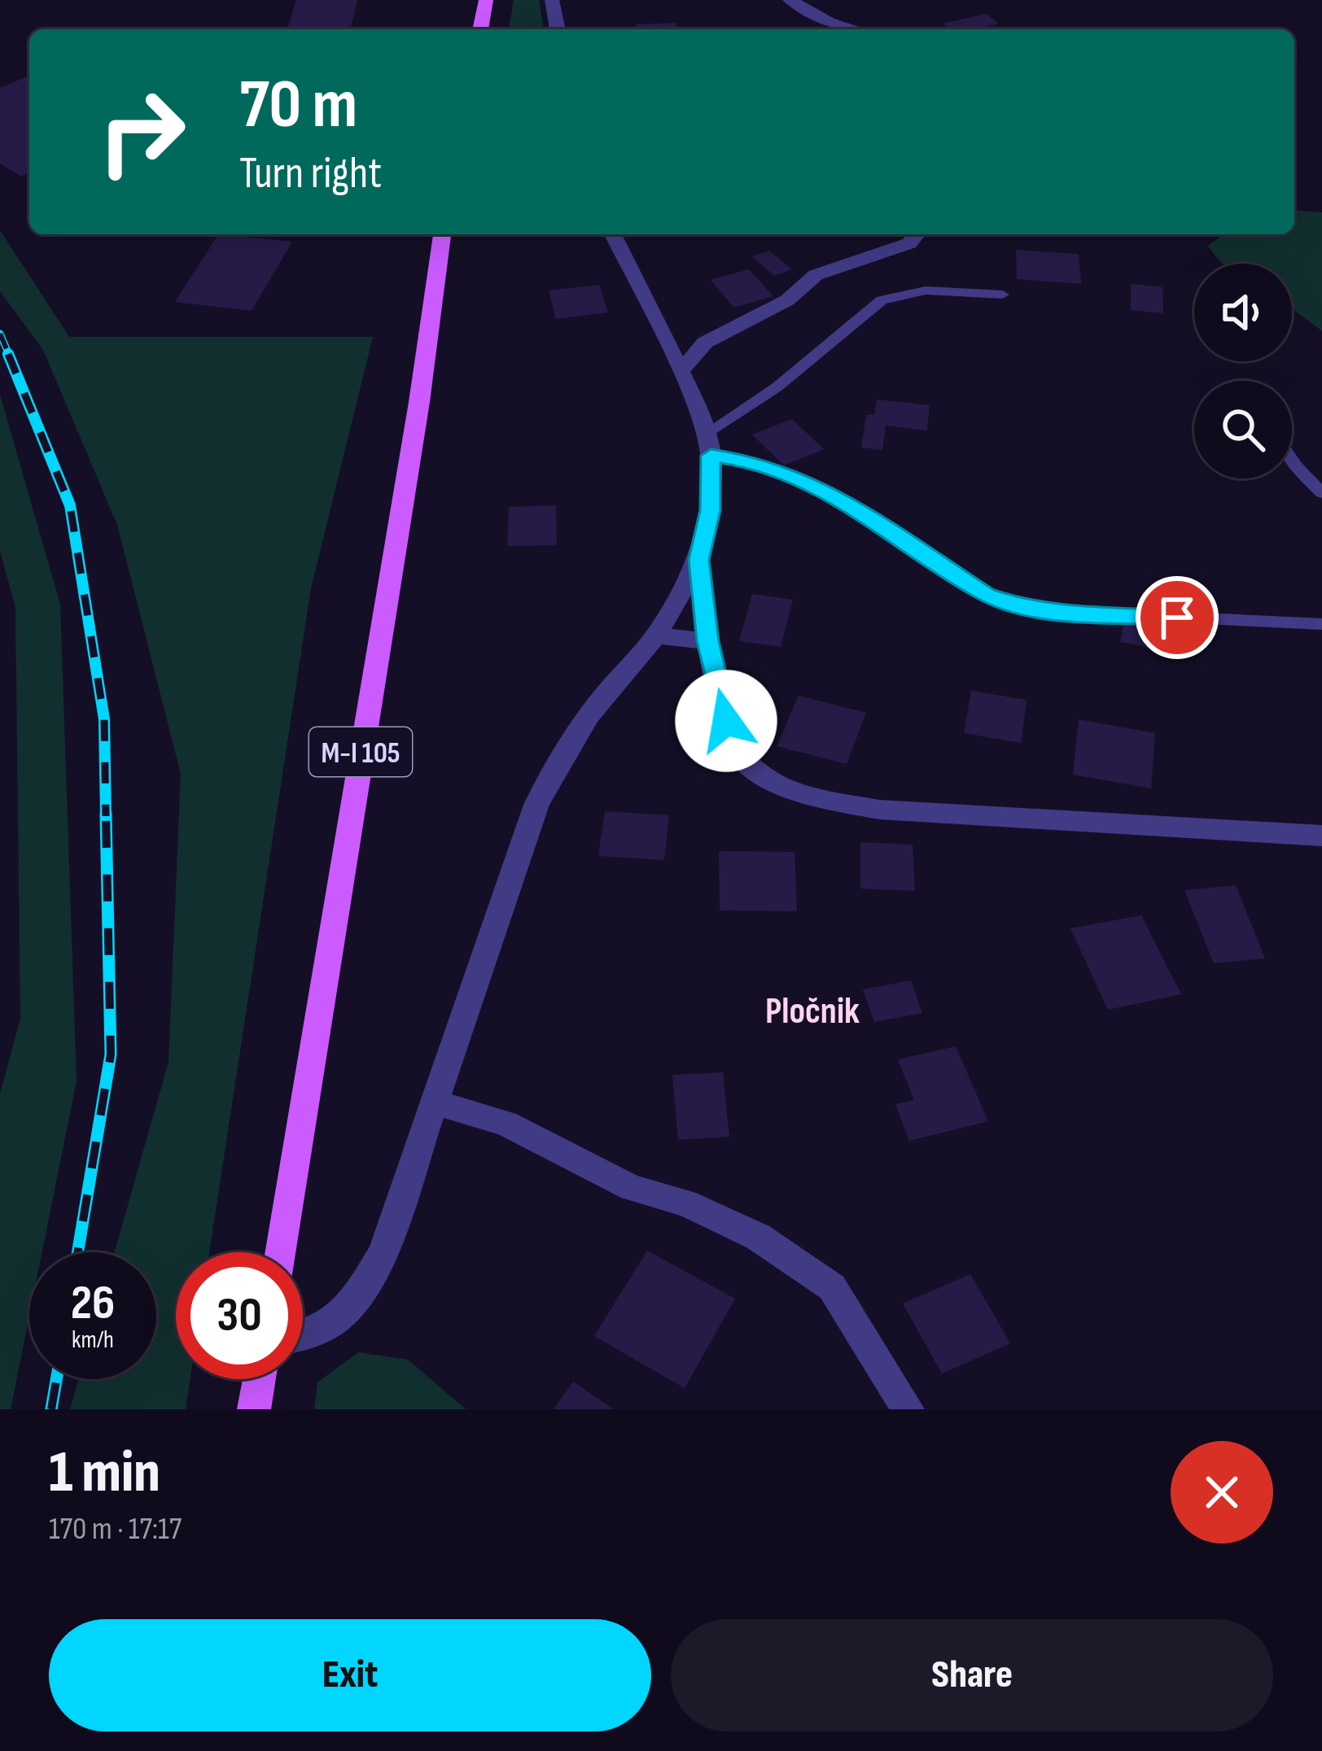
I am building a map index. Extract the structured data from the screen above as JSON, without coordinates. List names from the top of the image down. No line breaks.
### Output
{"streets":{"main road":["M-I 105"]},"districts":["Pločnik"],"page":{"turn":["70 m","Turn right"],"speed":"26 km/h","limit":"30","heading":["1 min","170 m · 17:17"],"buttons":["Exit","Share"]}}
